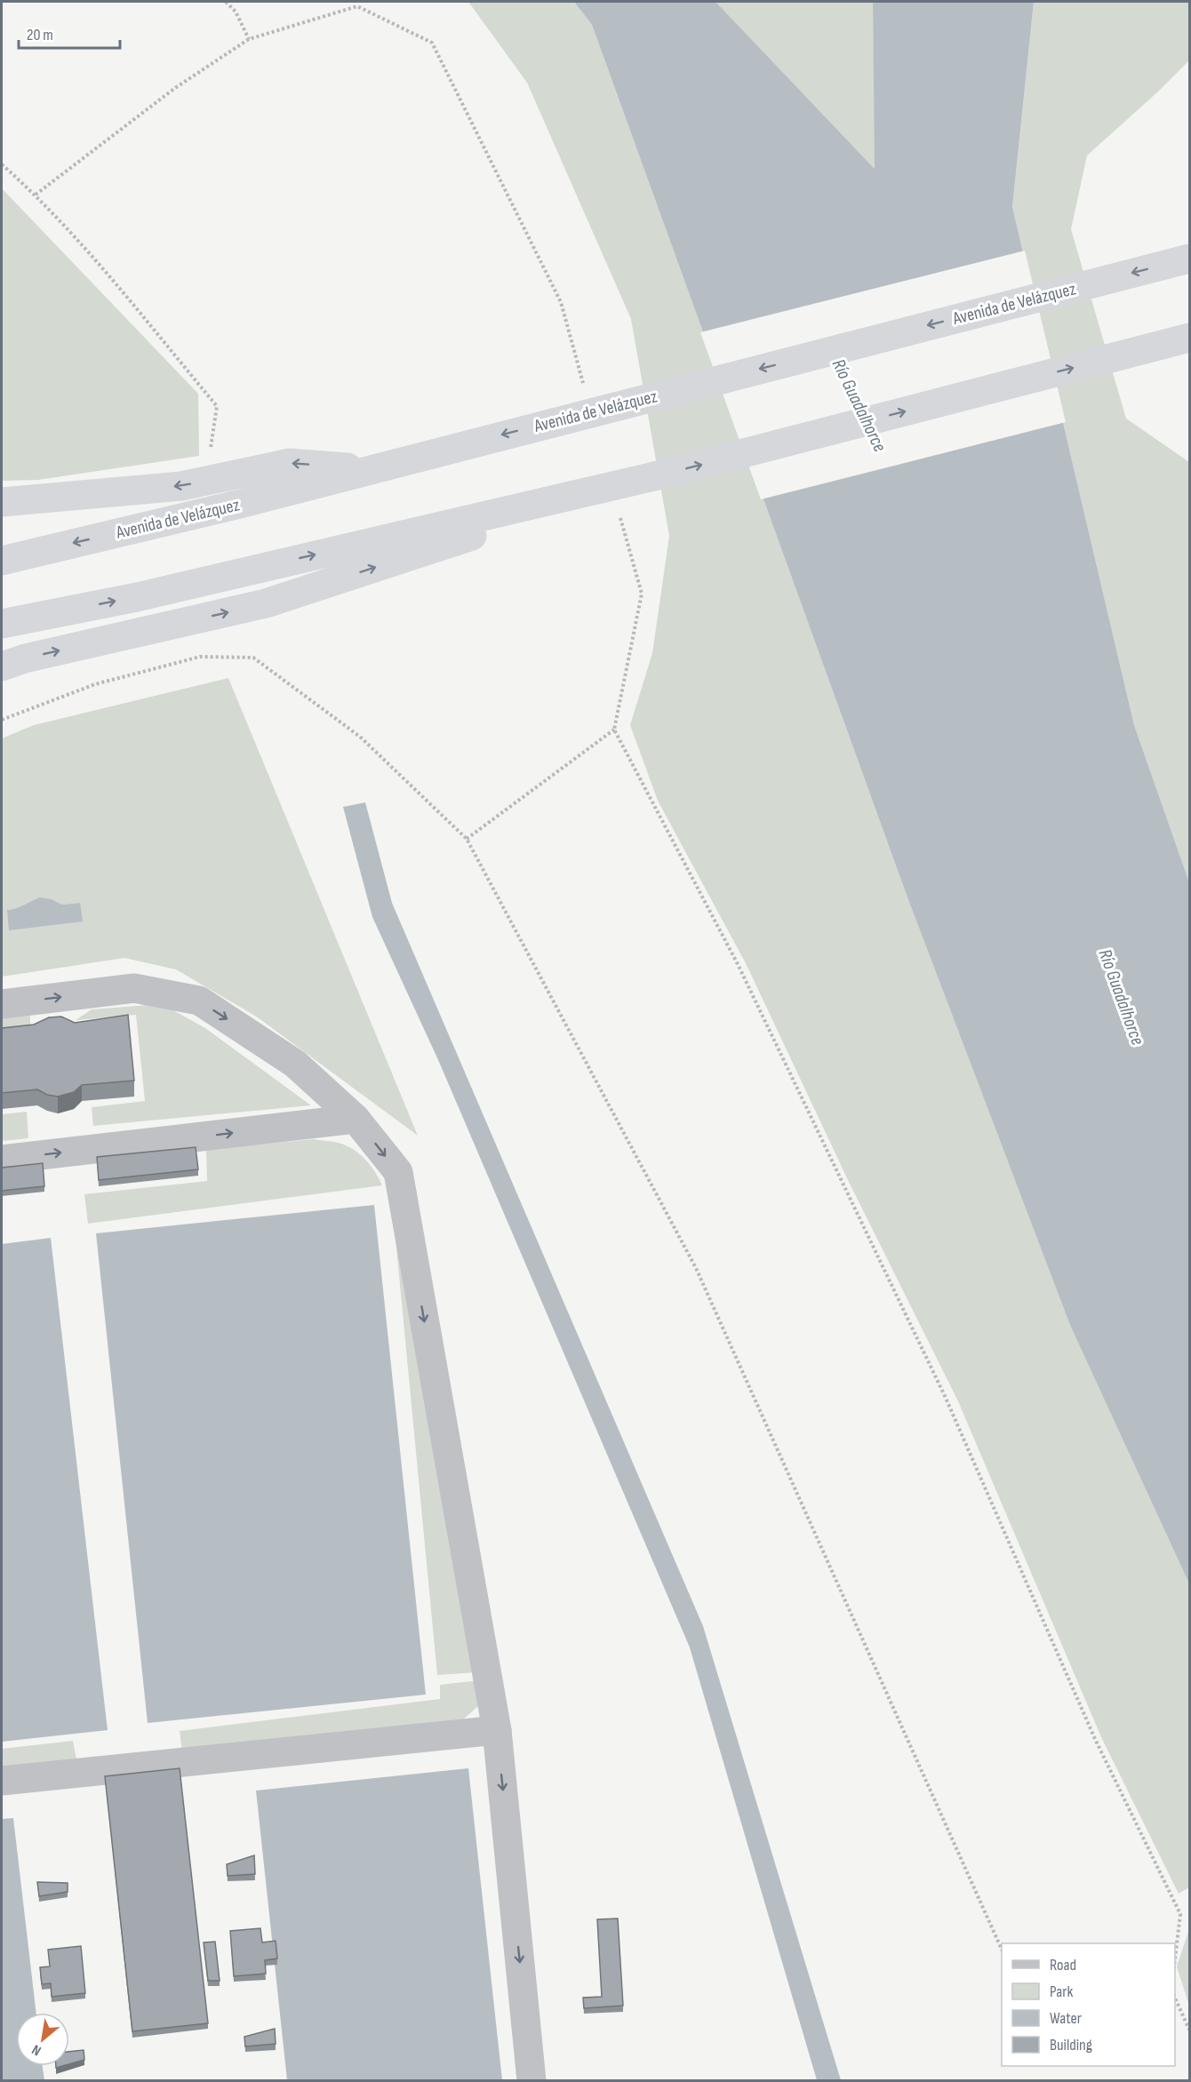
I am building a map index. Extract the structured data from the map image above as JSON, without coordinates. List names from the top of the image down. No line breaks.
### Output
{"streets":{"highway":["Avenida de Velázquez"]},"water":["Río Guadalhorce"],"legend":["Road","Park","Water","Building"],"scale_bar":"20 m","north":"bottom left"}
